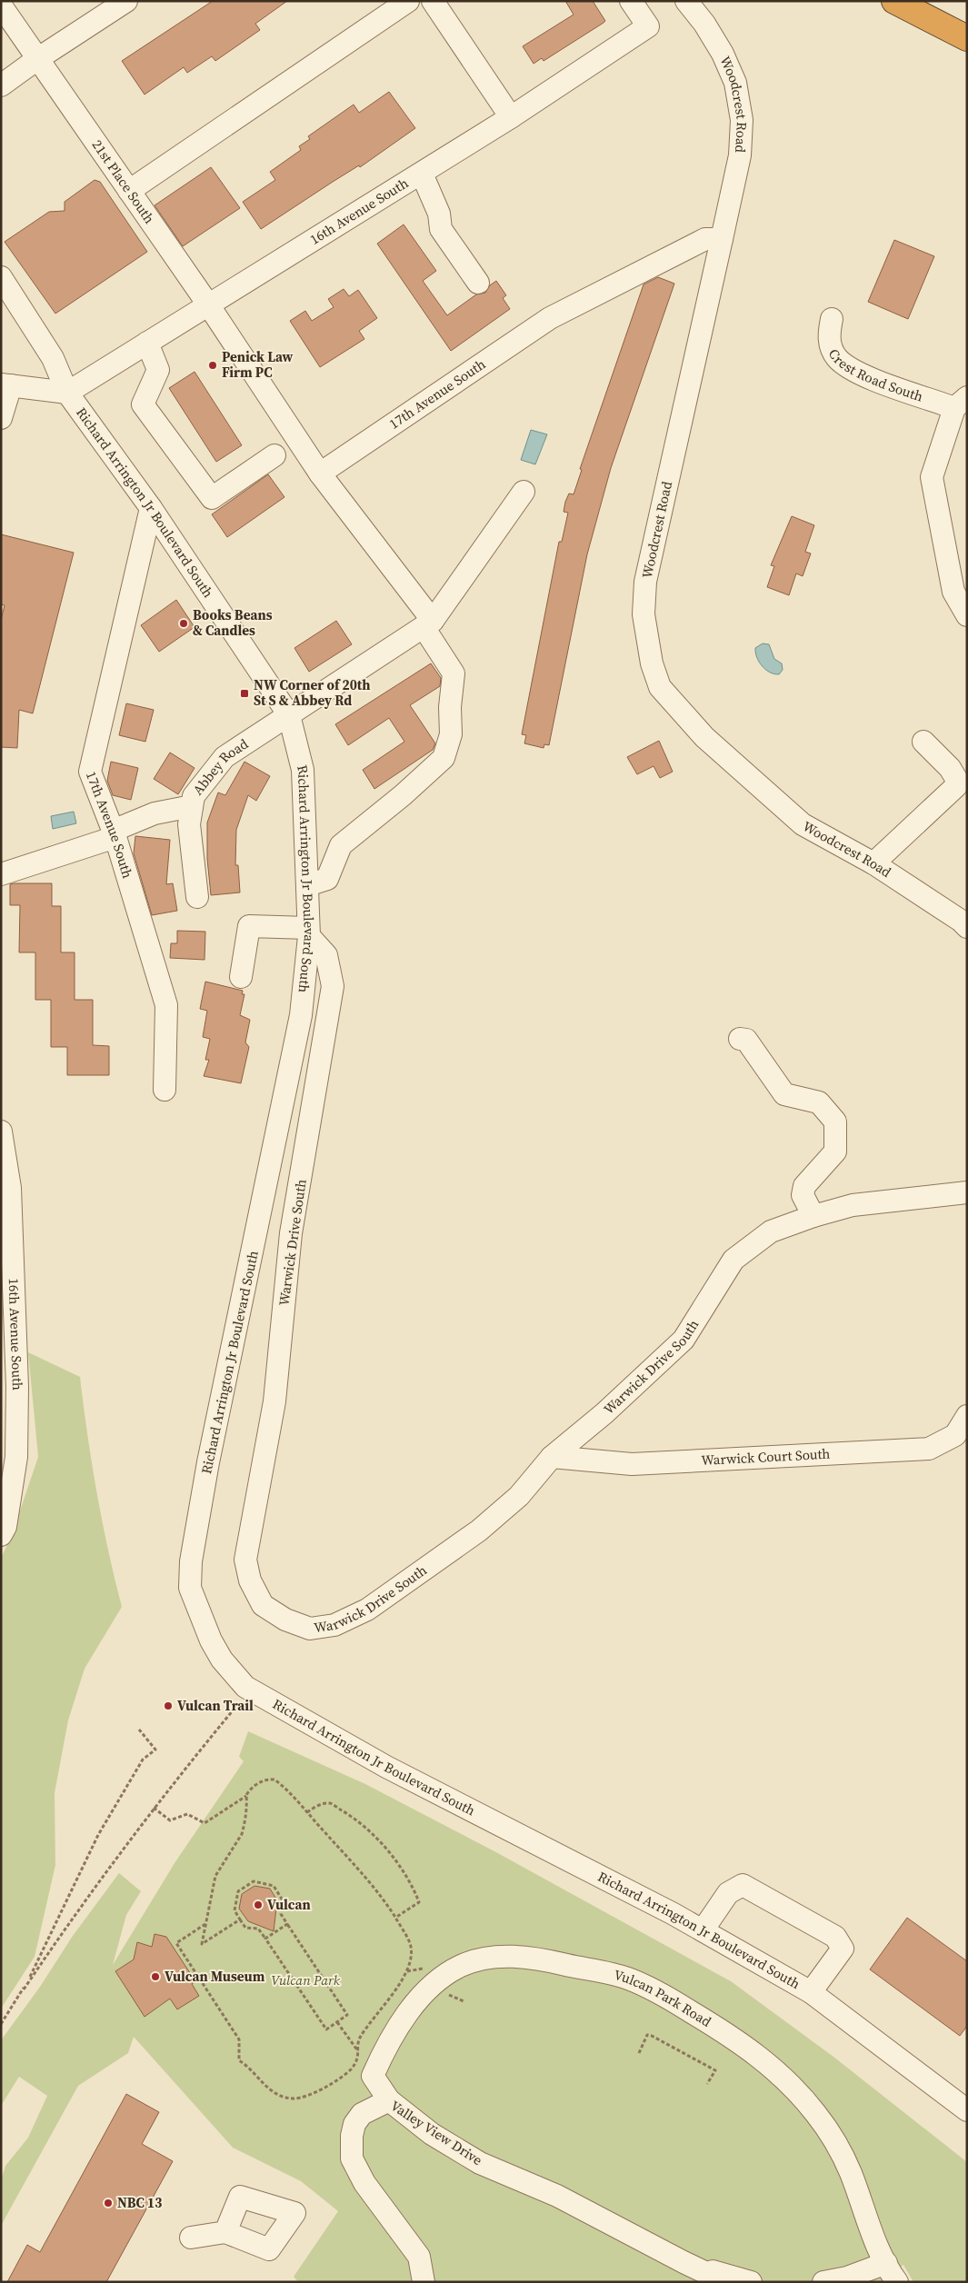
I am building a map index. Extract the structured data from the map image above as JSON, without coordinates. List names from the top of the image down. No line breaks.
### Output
{"streets":{"street":["Woodcrest Road","21st Place South","16th Avenue South","Crest Road South","17th Avenue South","Richard Arrington Jr Boulevard South","Abbey Road","Warwick Drive South","Warwick Court South","Vulcan Park Road","Valley View Drive"]},"crossings":[["Woodcrest Road","17th Avenue South"],["21st Place South","16th Avenue South"],["21st Place South","17th Avenue South"],["16th Avenue South","Richard Arrington Jr Boulevard South"],["17th Avenue South","Richard Arrington Jr Boulevard South"],["Richard Arrington Jr Boulevard South","Abbey Road"],["Richard Arrington Jr Boulevard South","Warwick Drive South"],["Warwick Drive South","Warwick Court South"],["Vulcan Park Road","Valley View Drive"]],"parks":["Vulcan Park"],"places":{"other":["Penick Law Firm PC","Books Beans & Candles","Vulcan Trail","Vulcan","Vulcan Museum","NBC 13"],"transit":["NW Corner of 20th St S & Abbey Rd"]}}
